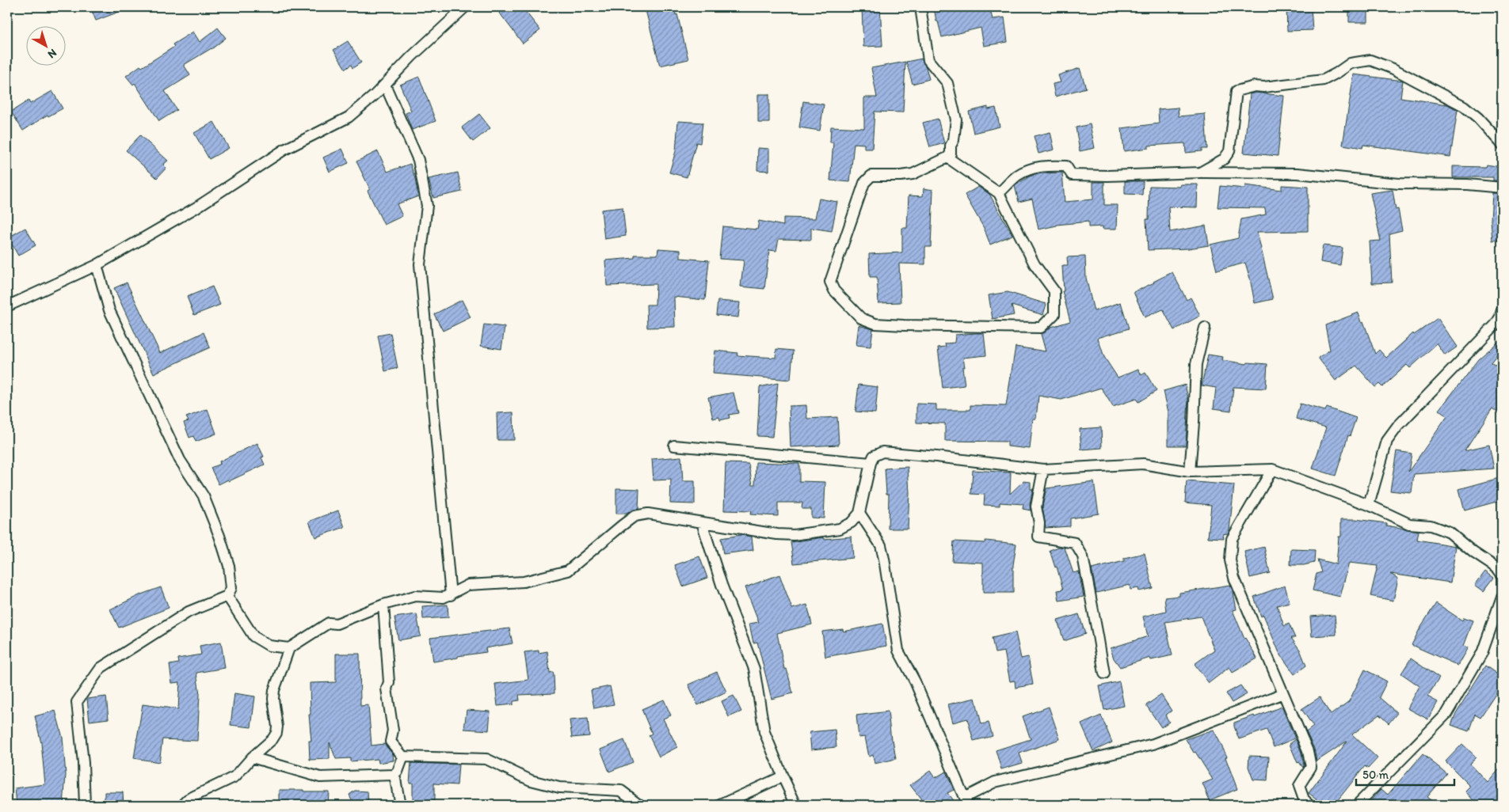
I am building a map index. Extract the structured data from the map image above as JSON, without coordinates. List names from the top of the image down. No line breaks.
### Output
{"scale_bar":"50 m","north":"bottom right"}
